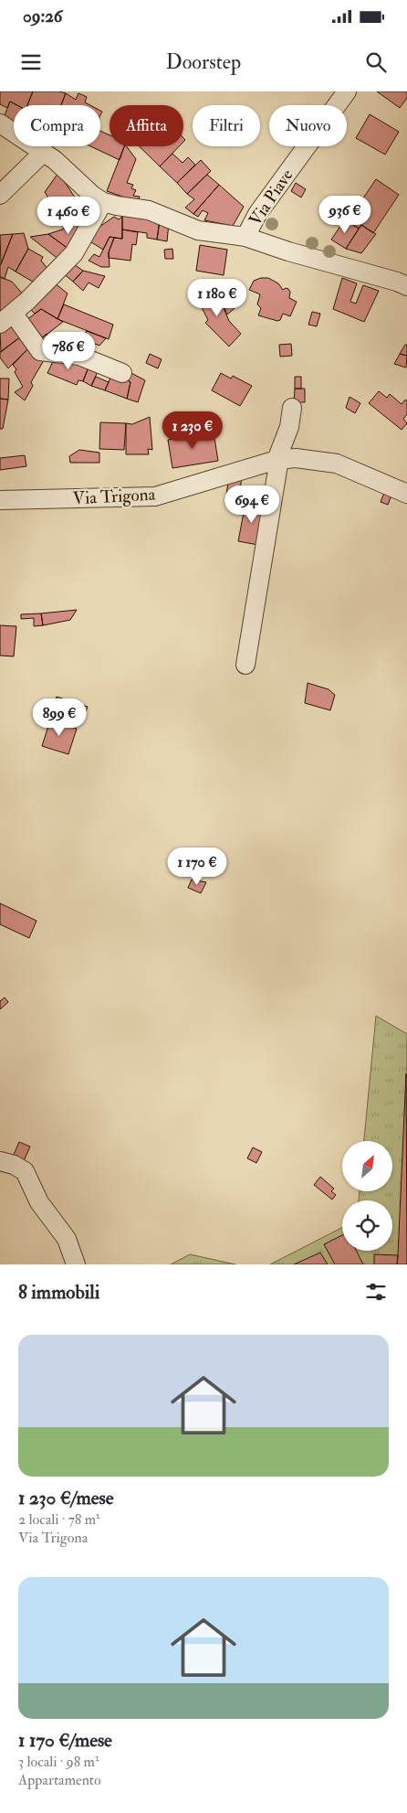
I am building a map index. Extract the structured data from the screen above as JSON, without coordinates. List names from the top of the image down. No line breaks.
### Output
{"streets":{"street":["Via Piave","Via Trigona"]},"north":"top right","page":{"status":"09:26","header":"Doorstep","chip":["Compra","Affitta","Filtri","Nuovo"],"price":["936 €","1 460 €","1 180 €","786 €","1 230 €","694 €","899 €","1 170 €"],"heading":"8 immobili","list":[{"name":"1 230 €/mese","note":"2 locali · 78 m² · Via Trigona"},{"name":"1 170 €/mese","note":"3 locali · 98 m² · Appartamento"}]}}
